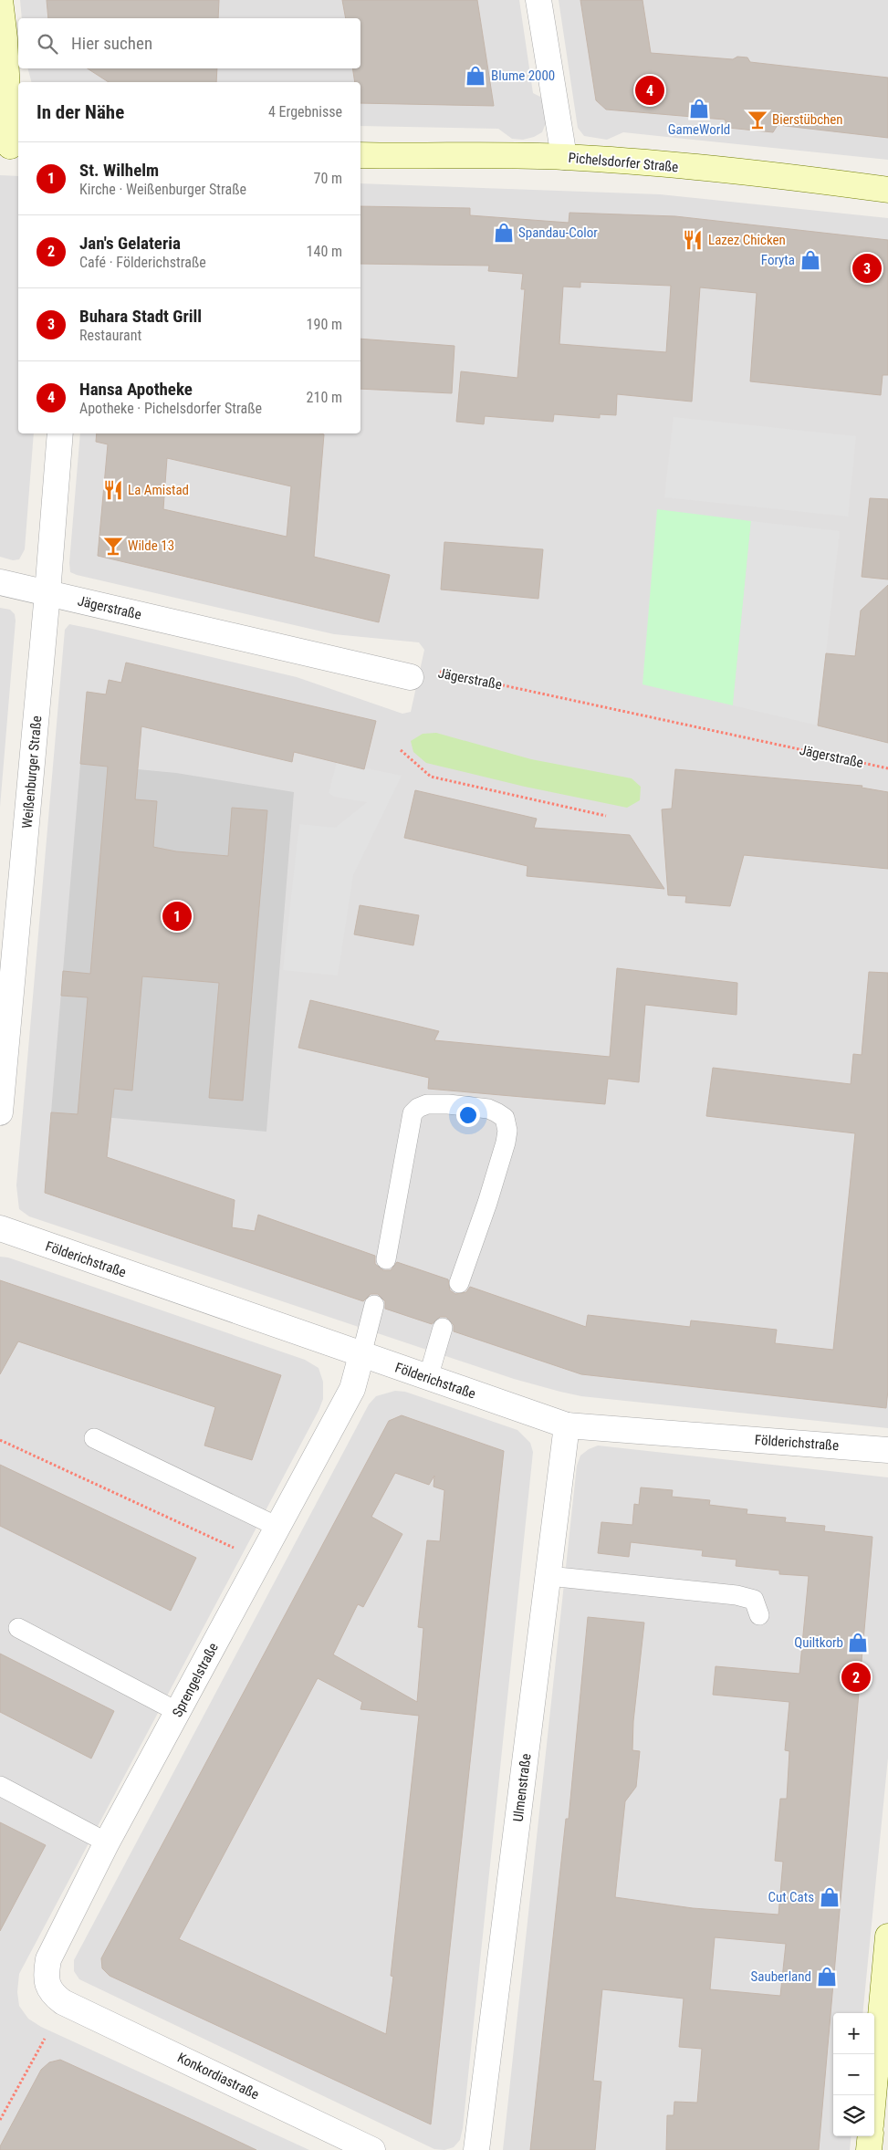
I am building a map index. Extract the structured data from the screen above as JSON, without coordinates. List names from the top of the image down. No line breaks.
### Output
{"streets":{"street":["Pichelsdorfer Straße","Jägerstraße","Weißenburger Straße","Földerichstraße","Sprengelstraße","Ulmenstraße","Konkordiastraße"]},"crossings":[["Jägerstraße","Weißenburger Straße"],["Földerichstraße","Sprengelstraße"],["Földerichstraße","Ulmenstraße"],["Sprengelstraße","Konkordiastraße"]],"places":{"shop":["Blume 2000","GameWorld","Spandau-Color","Foryta","Quiltkorb","Cut Cats","Sauberland"],"bar":["Bierstübchen","Wilde 13"],"restaurant":["Lazez Chicken","La Amistad"]},"page":{"search":"Hier suchen","pins":["4","3","1","2"],"heading":["In der Nähe","4 Ergebnisse"],"list":[{"mark":"1","name":"St. Wilhelm","note":"Kirche · Weißenburger Straße","value":"70 m"},{"mark":"2","name":"Jan's Gelateria","note":"Café · Földerichstraße","value":"140 m"},{"mark":"3","name":"Buhara Stadt Grill","note":"Restaurant","value":"190 m"},{"mark":"4","name":"Hansa Apotheke","note":"Apotheke · Pichelsdorfer Straße","value":"210 m"}],"map_buttons":["+","−"]}}
